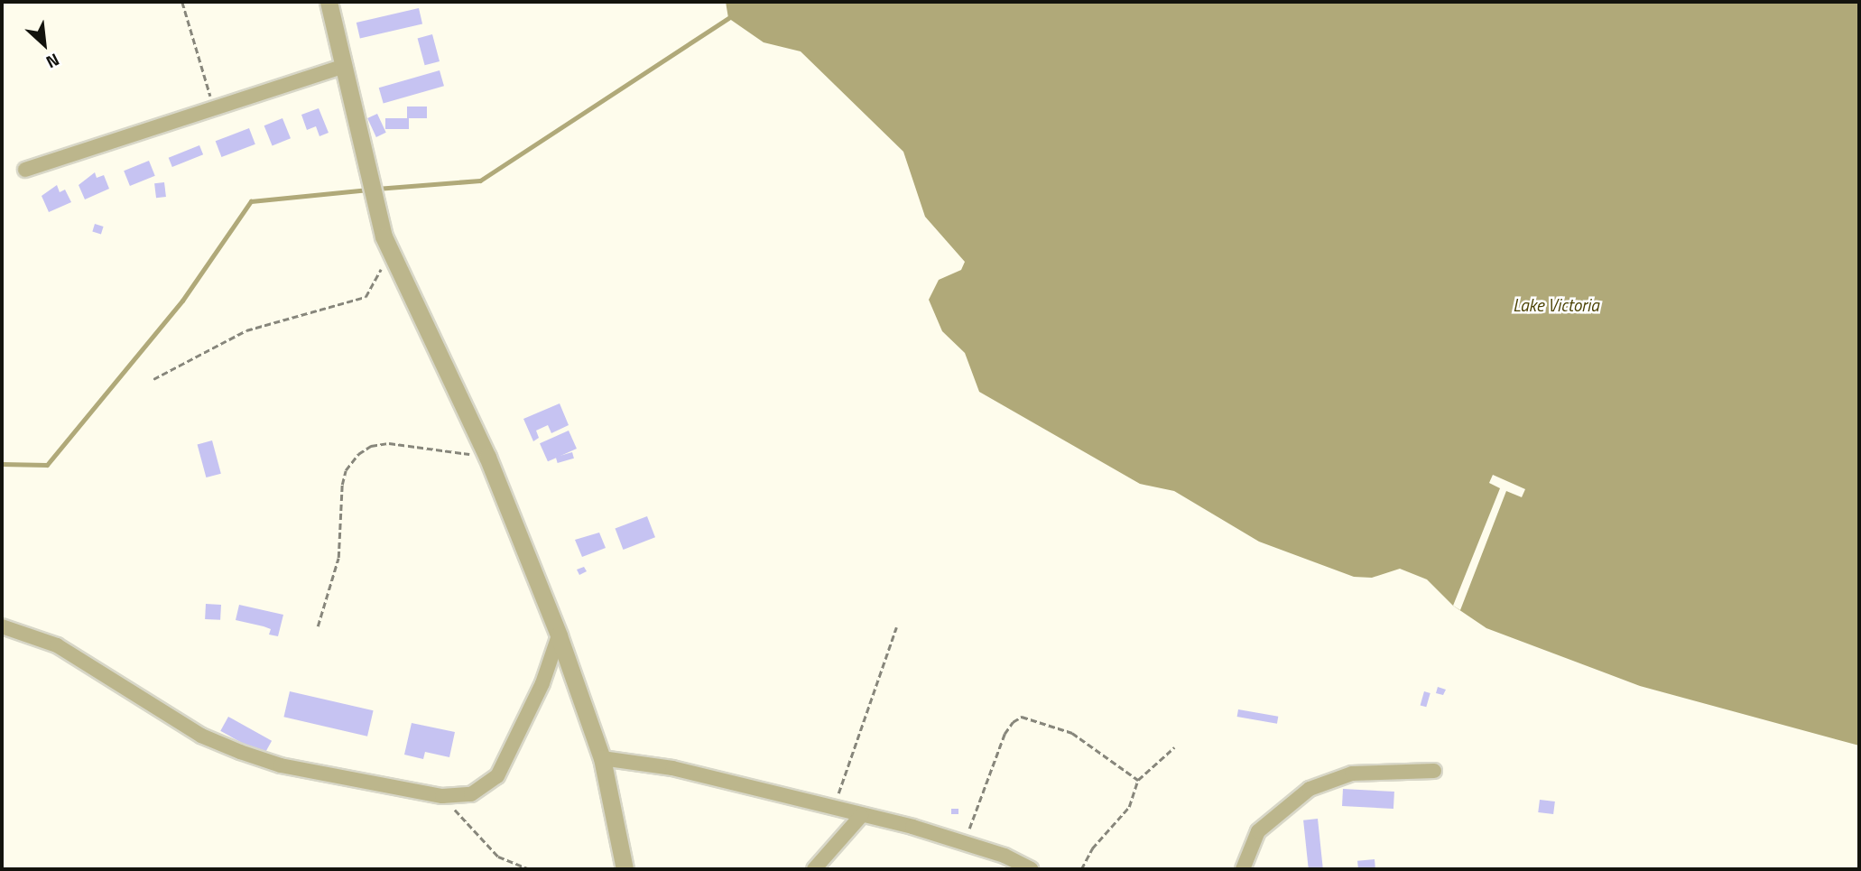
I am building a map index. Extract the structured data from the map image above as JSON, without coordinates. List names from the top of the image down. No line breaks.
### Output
{"water":["Lake Victoria"],"north":"bottom right"}
